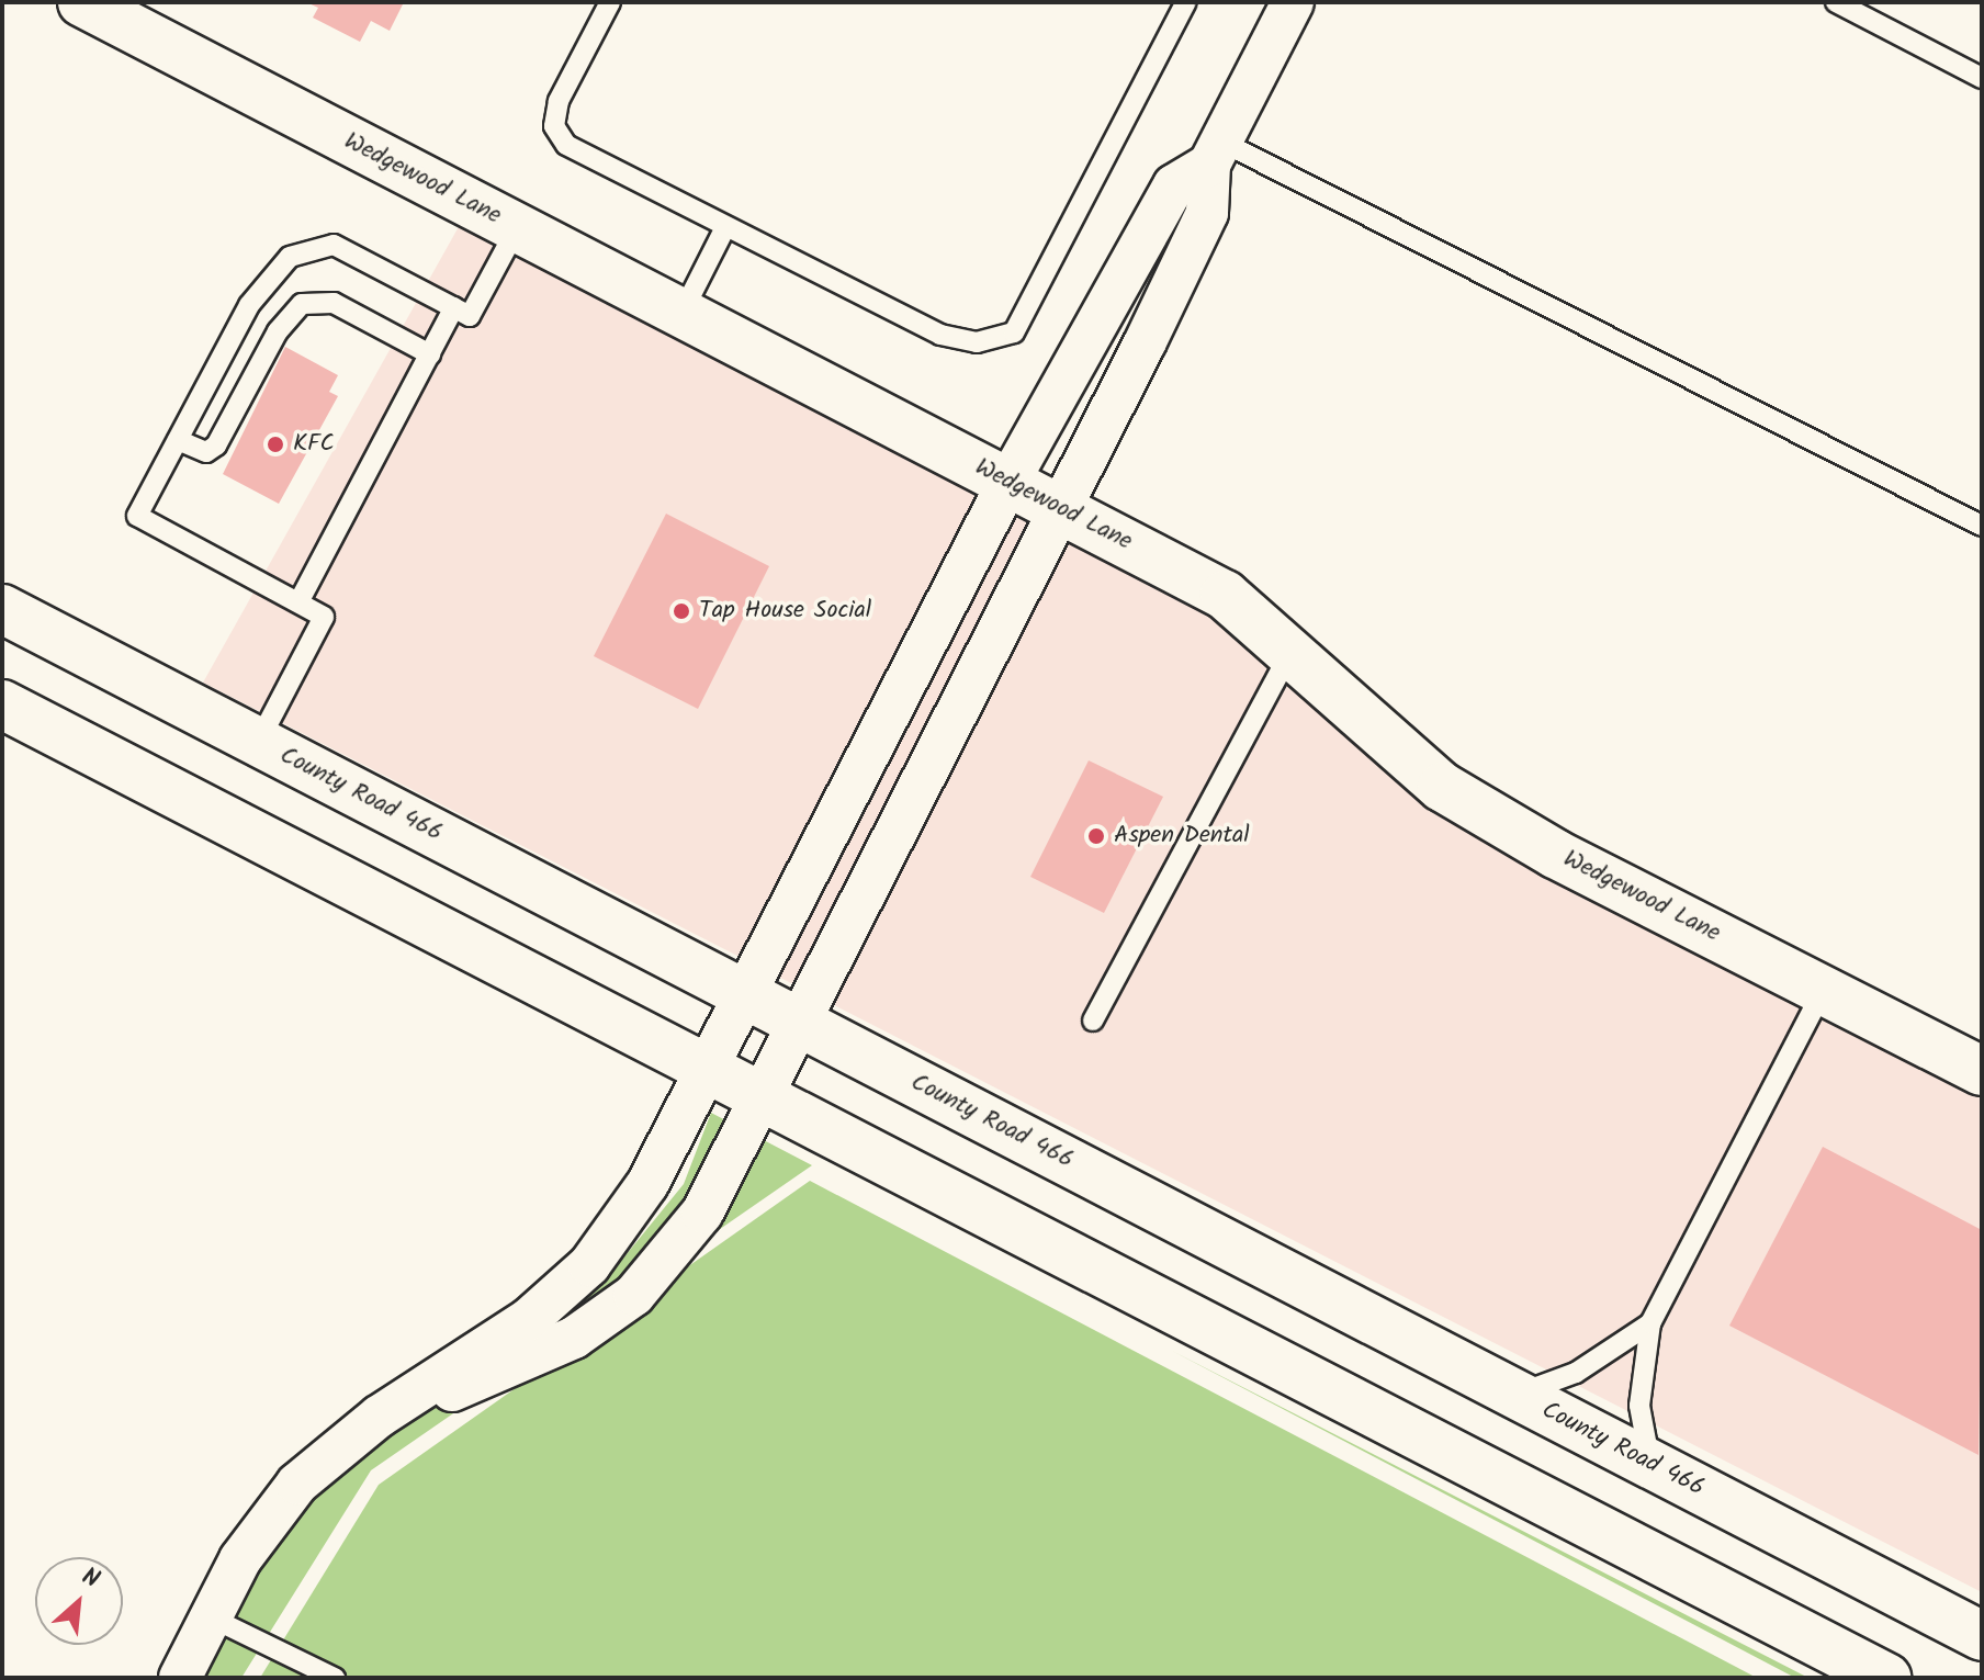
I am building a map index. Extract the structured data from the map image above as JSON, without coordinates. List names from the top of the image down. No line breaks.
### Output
{"streets":{"main road":["Wedgewood Lane","County Road 466"]},"places":["KFC","Tap House Social","Aspen Dental"],"north":"top right"}
